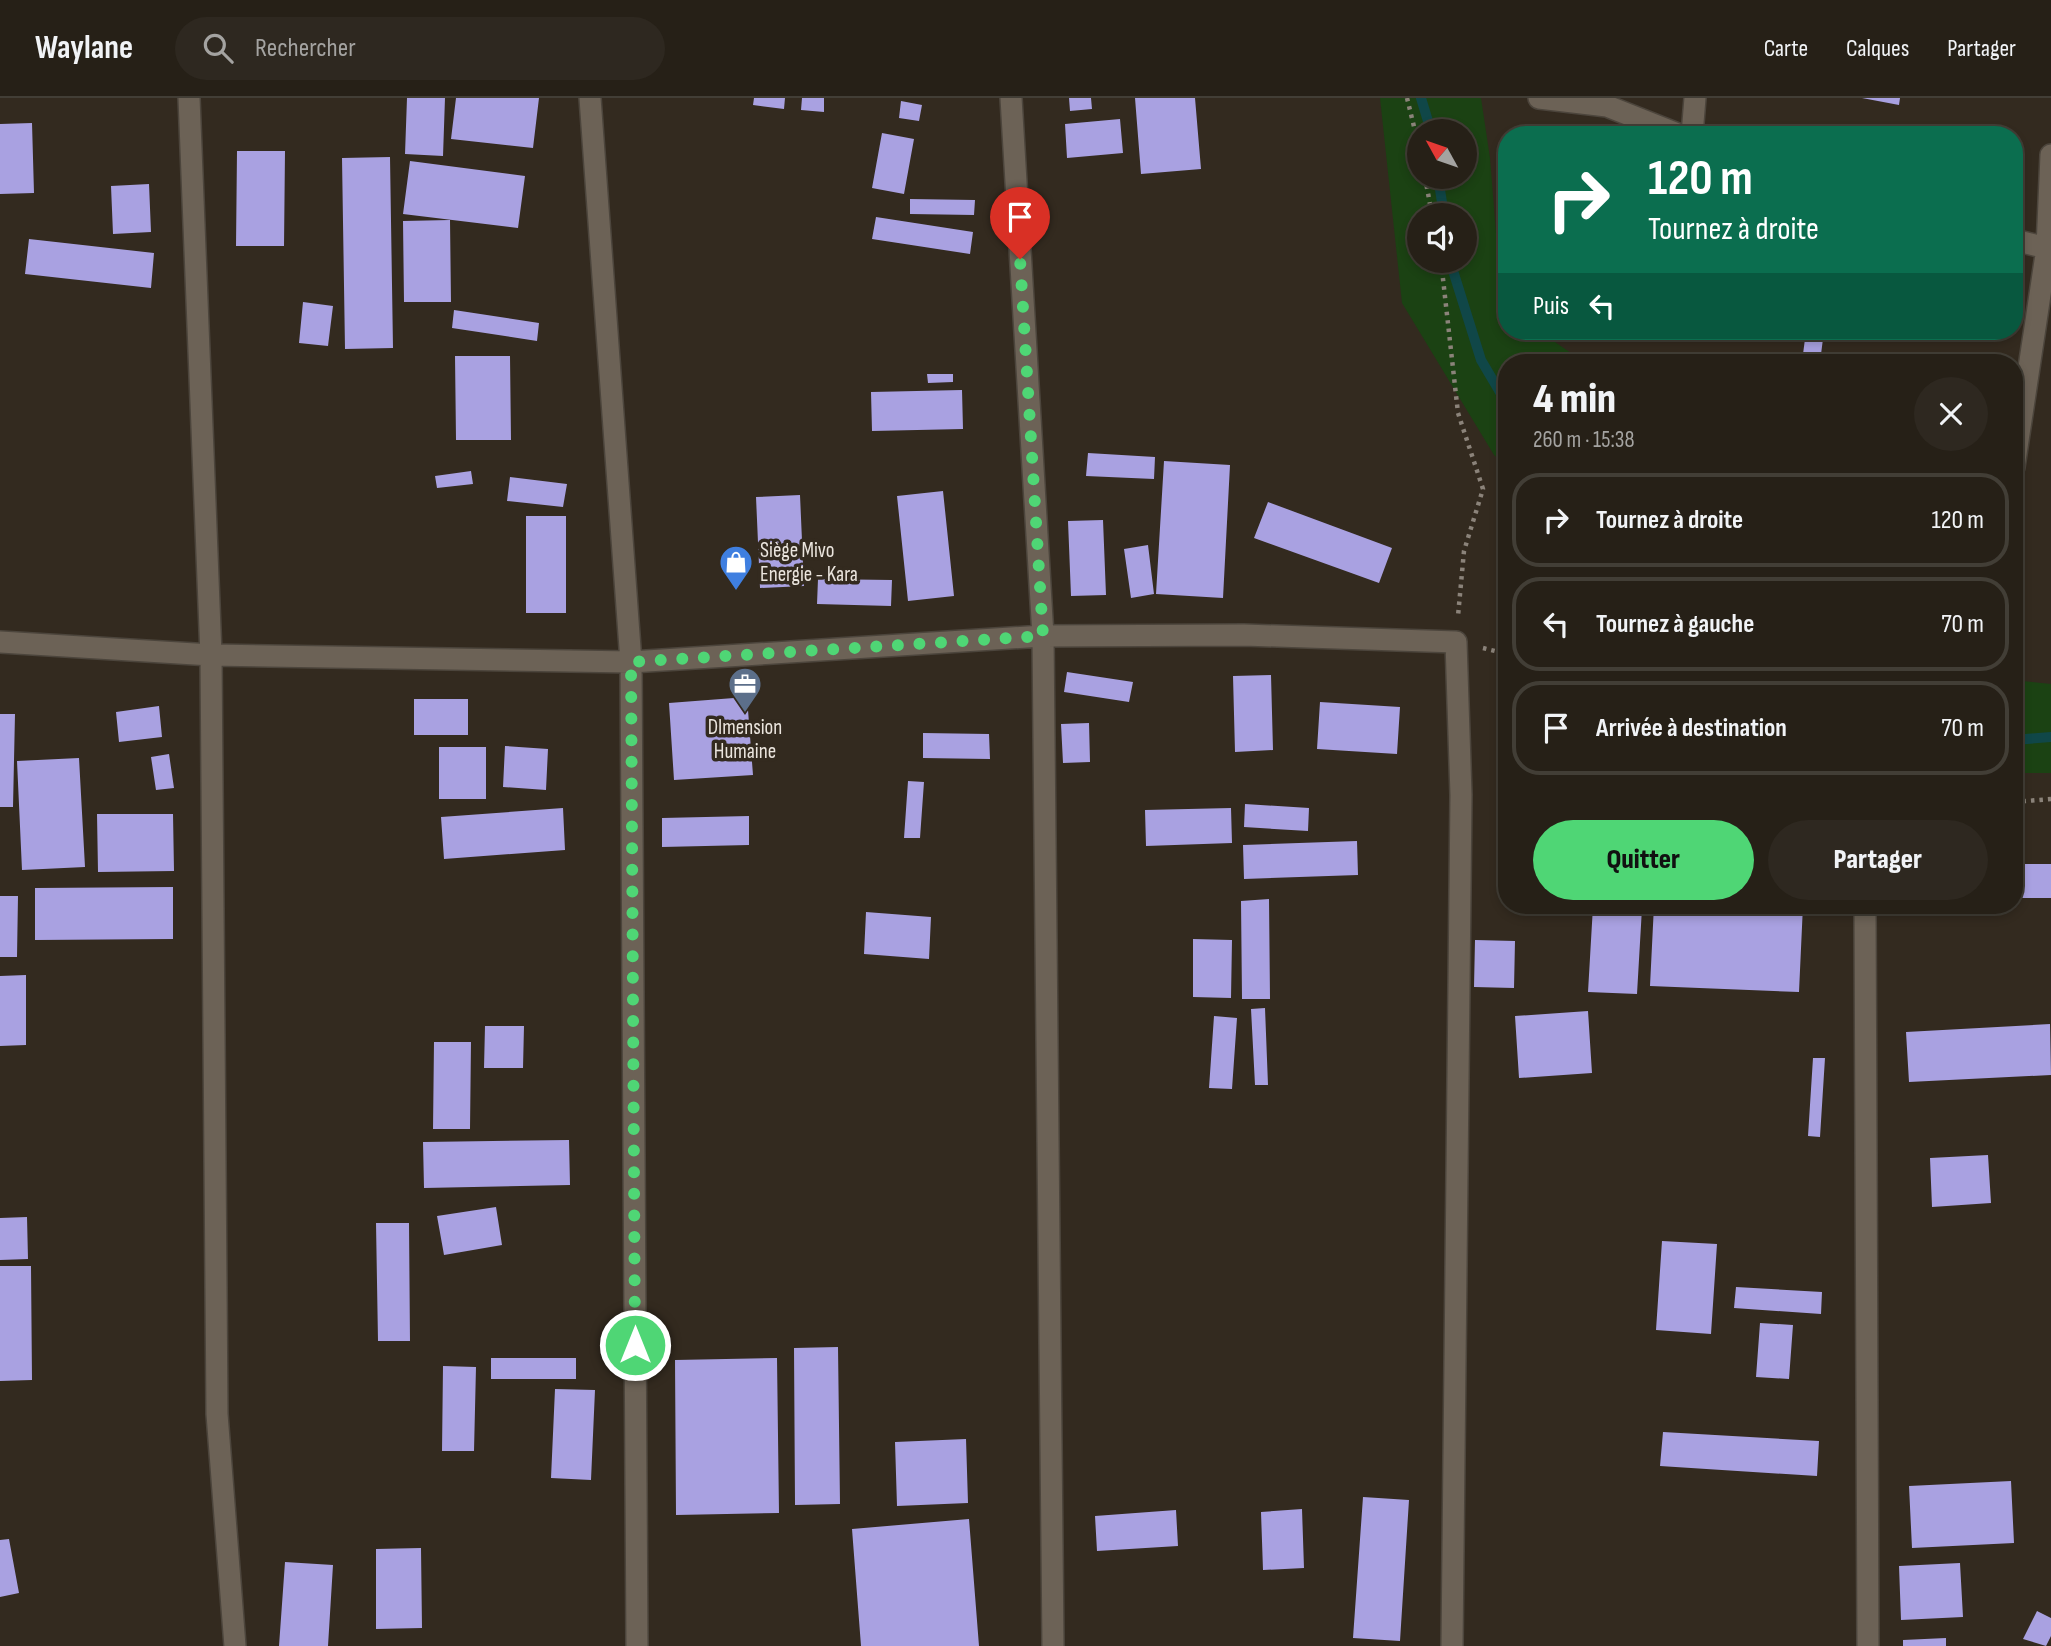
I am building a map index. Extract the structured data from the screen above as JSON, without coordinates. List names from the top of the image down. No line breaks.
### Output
{"places":{"shop":["Siège Mivo Energie - Kara"],"office":["DImension Humaine"]},"north":"top left","page":{"header":"Waylane","search":"Rechercher","nav":["Carte","Calques","Partager"],"turn":["120 m","Tournez à droite"],"then":"Puis","heading":["4 min","260 m · 15:38"],"list":[{"name":"Tournez à droite","value":"120 m"},{"name":"Tournez à gauche","value":"70 m"},{"name":"Arrivée à destination","value":"70 m"}],"buttons":["Quitter","Partager"]}}
